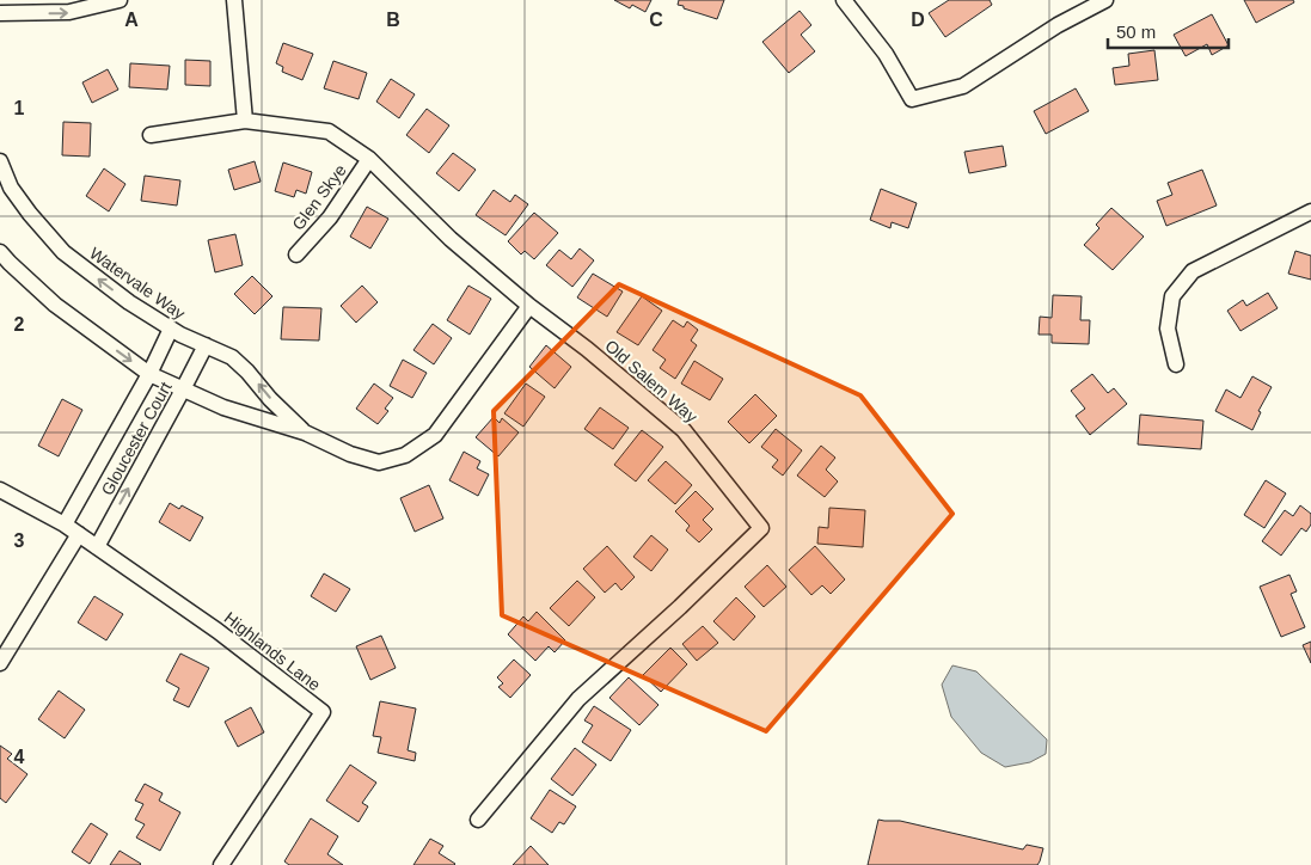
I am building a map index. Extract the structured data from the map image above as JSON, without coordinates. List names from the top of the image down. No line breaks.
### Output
{"streets":{"street":["Glen Skye","Watervale Way","Old Salem Way","Gloucester Court","Highlands Lane"]},"crossings":[["Glen Skye","Old Salem Way"],["Watervale Way","Old Salem Way"],["Watervale Way","Gloucester Court"],["Gloucester Court","Highlands Lane"]],"scale_bar":"50 m","grid":{"columns":["A","B","C","D"],"rows":["1","2","3","4"]}}
